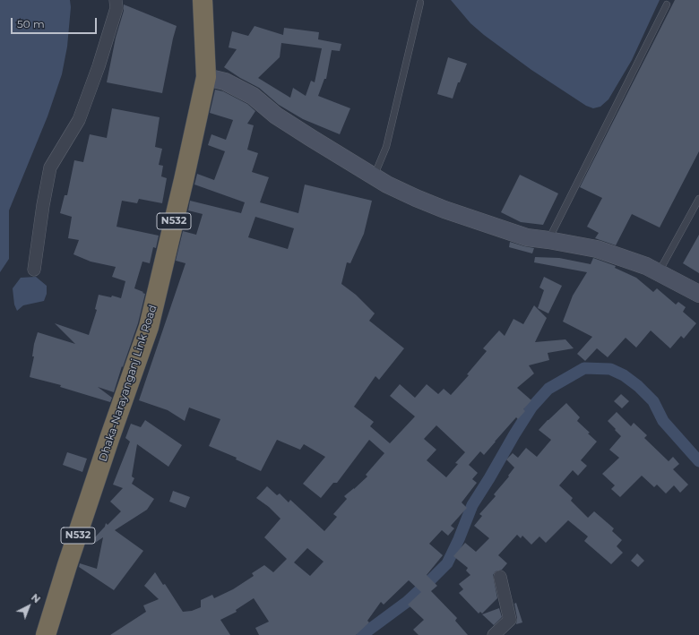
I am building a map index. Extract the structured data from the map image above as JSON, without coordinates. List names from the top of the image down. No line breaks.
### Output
{"streets":{"highway":["N532","Dhaka-Narayanganj Link Road"]},"scale_bar":"50 m","north":"top right"}
